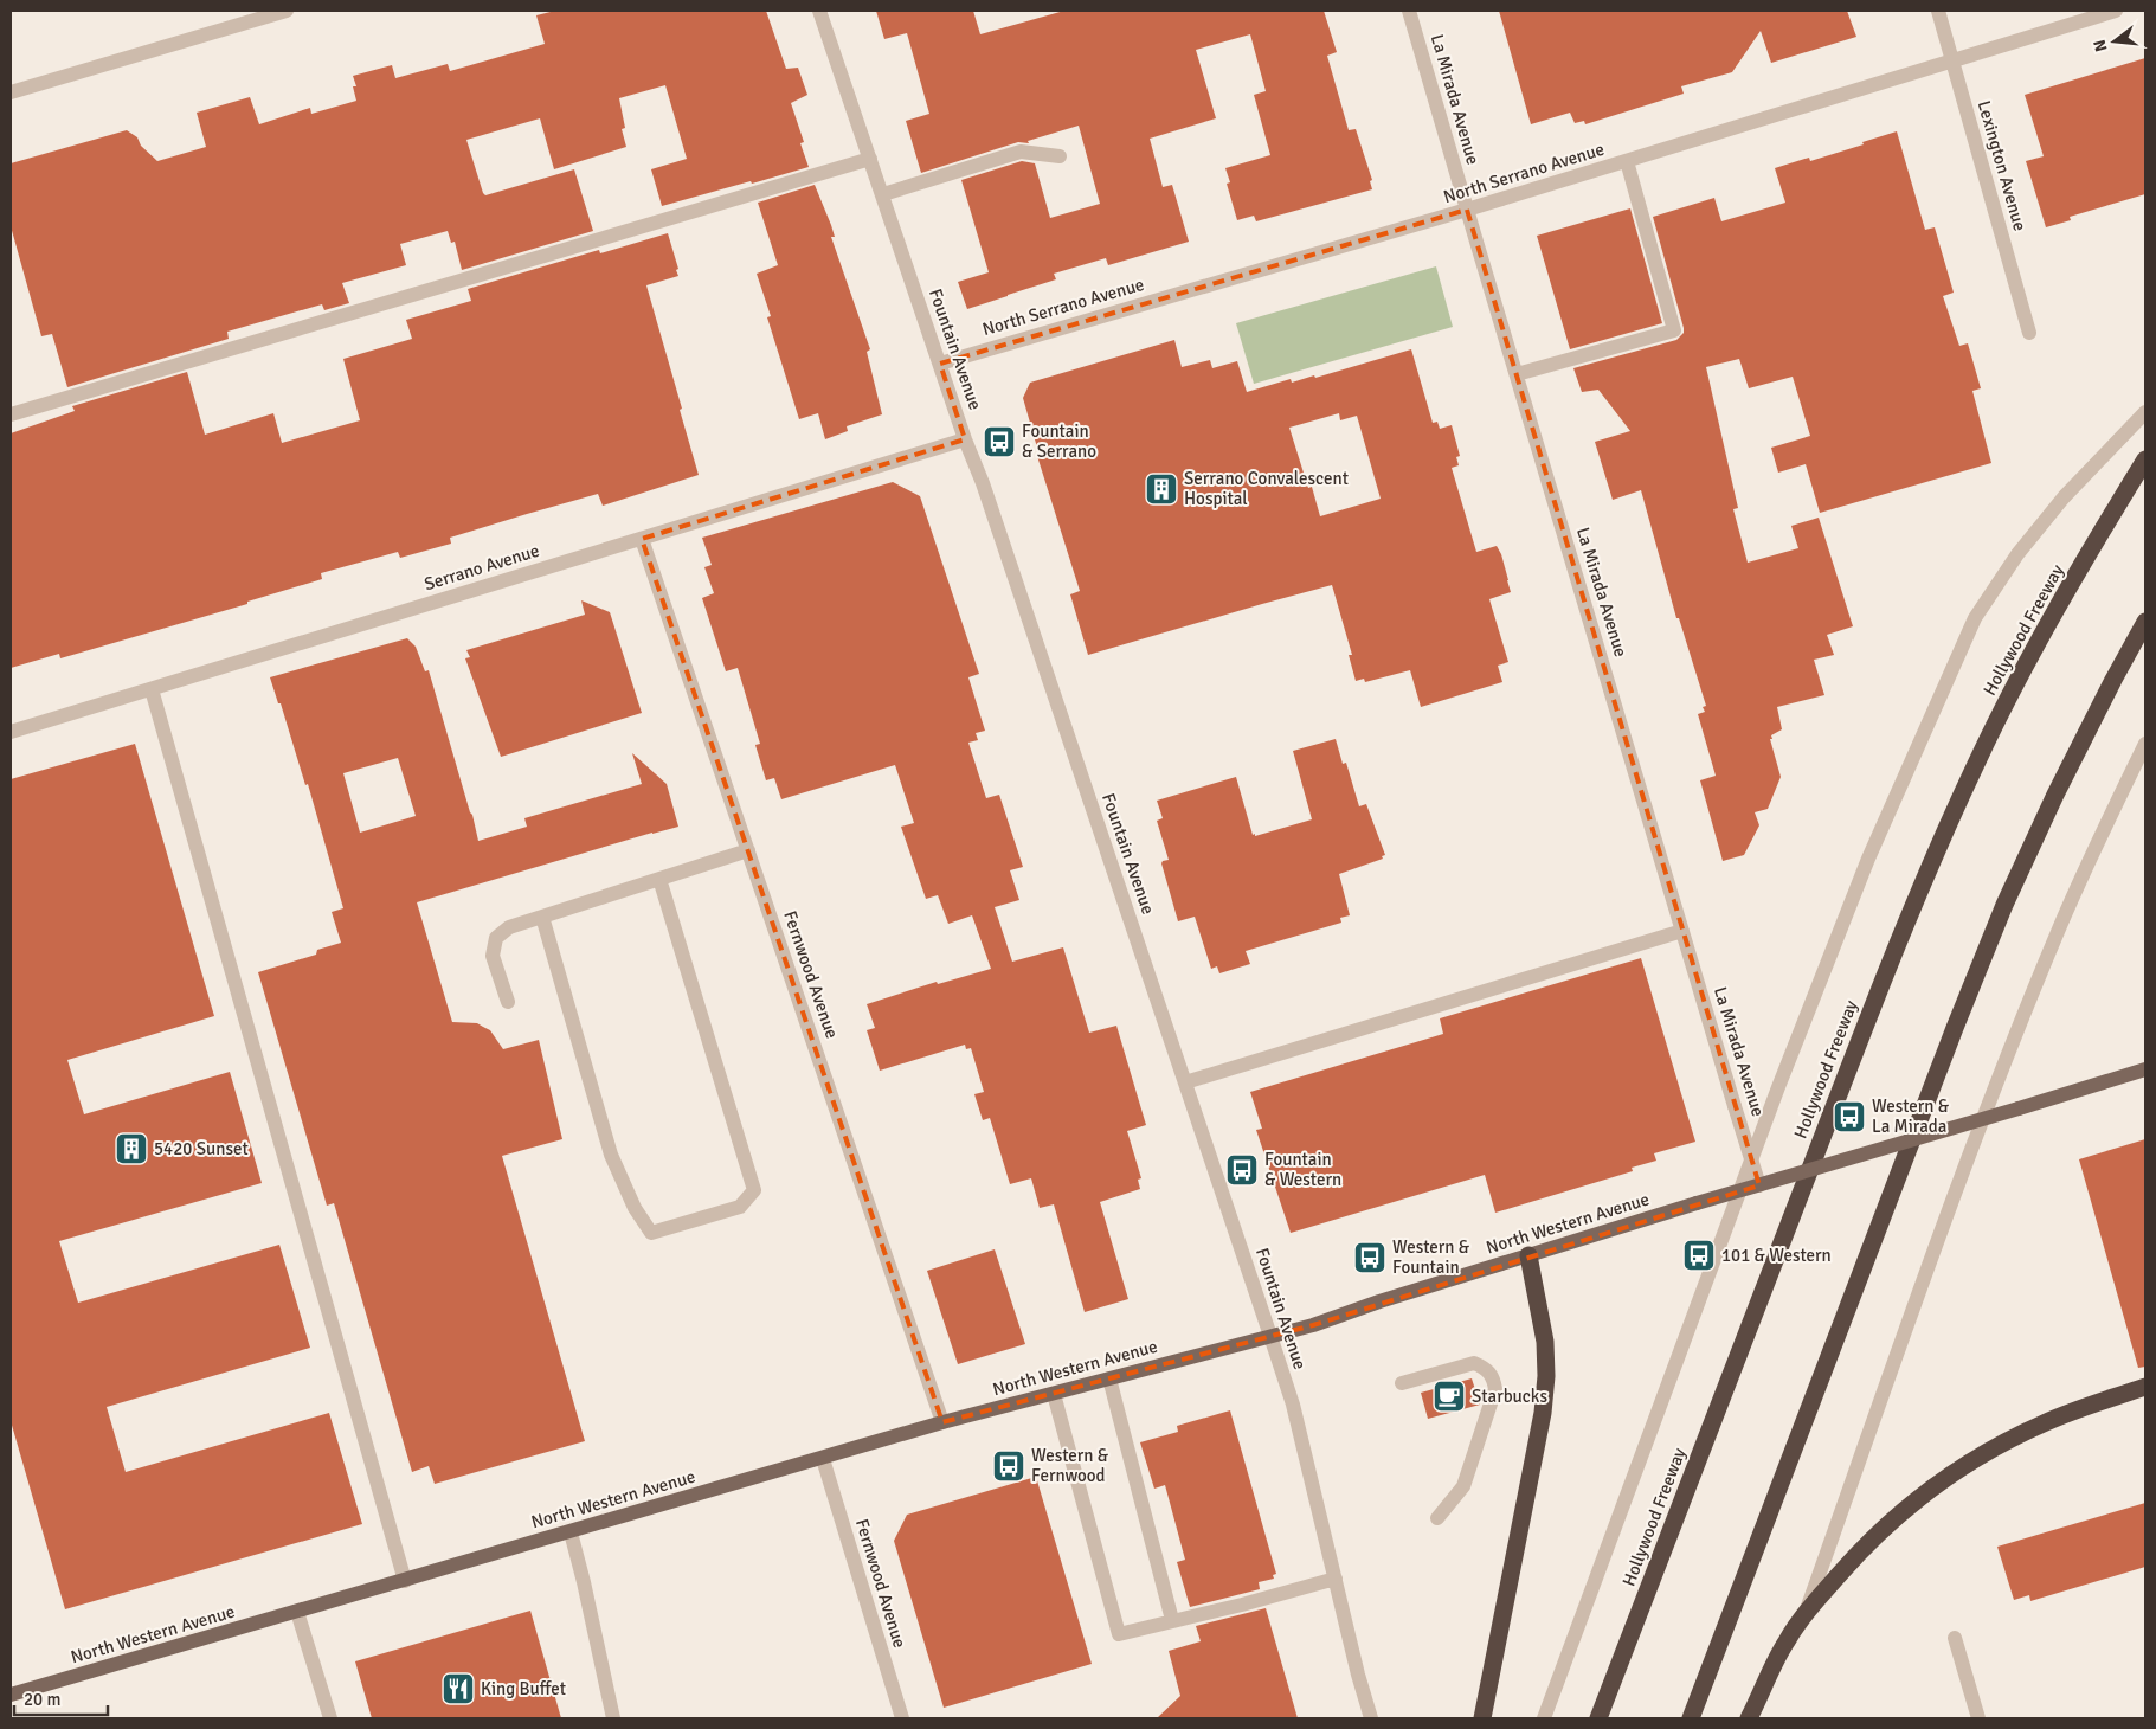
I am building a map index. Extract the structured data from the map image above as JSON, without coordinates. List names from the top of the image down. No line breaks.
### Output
{"streets":{"highway":["Hollywood Freeway"],"main road":["North Western Avenue"],"street":["La Mirada Avenue","Lexington Avenue","North Serrano Avenue","Fountain Avenue","Serrano Avenue","Fernwood Avenue"]},"crossings":[["La Mirada Avenue","North Serrano Avenue"],["La Mirada Avenue","North Western Avenue"],["Lexington Avenue","North Serrano Avenue"],["North Serrano Avenue","Fountain Avenue"],["Fountain Avenue","Serrano Avenue"],["Fountain Avenue","North Western Avenue"],["Serrano Avenue","Fernwood Avenue"],["Fernwood Avenue","North Western Avenue"]],"places":{"bus stop":["Fountain & Serrano","Western & La Mirada","Fountain & Western","101 & Western","Western & Fountain","Western & Fernwood"],"building":["Serrano Convalescent Hospital","5420 Sunset"],"cafe":["Starbucks"],"restaurant":["King Buffet"]},"scale_bar":"20 m","north":"left"}
